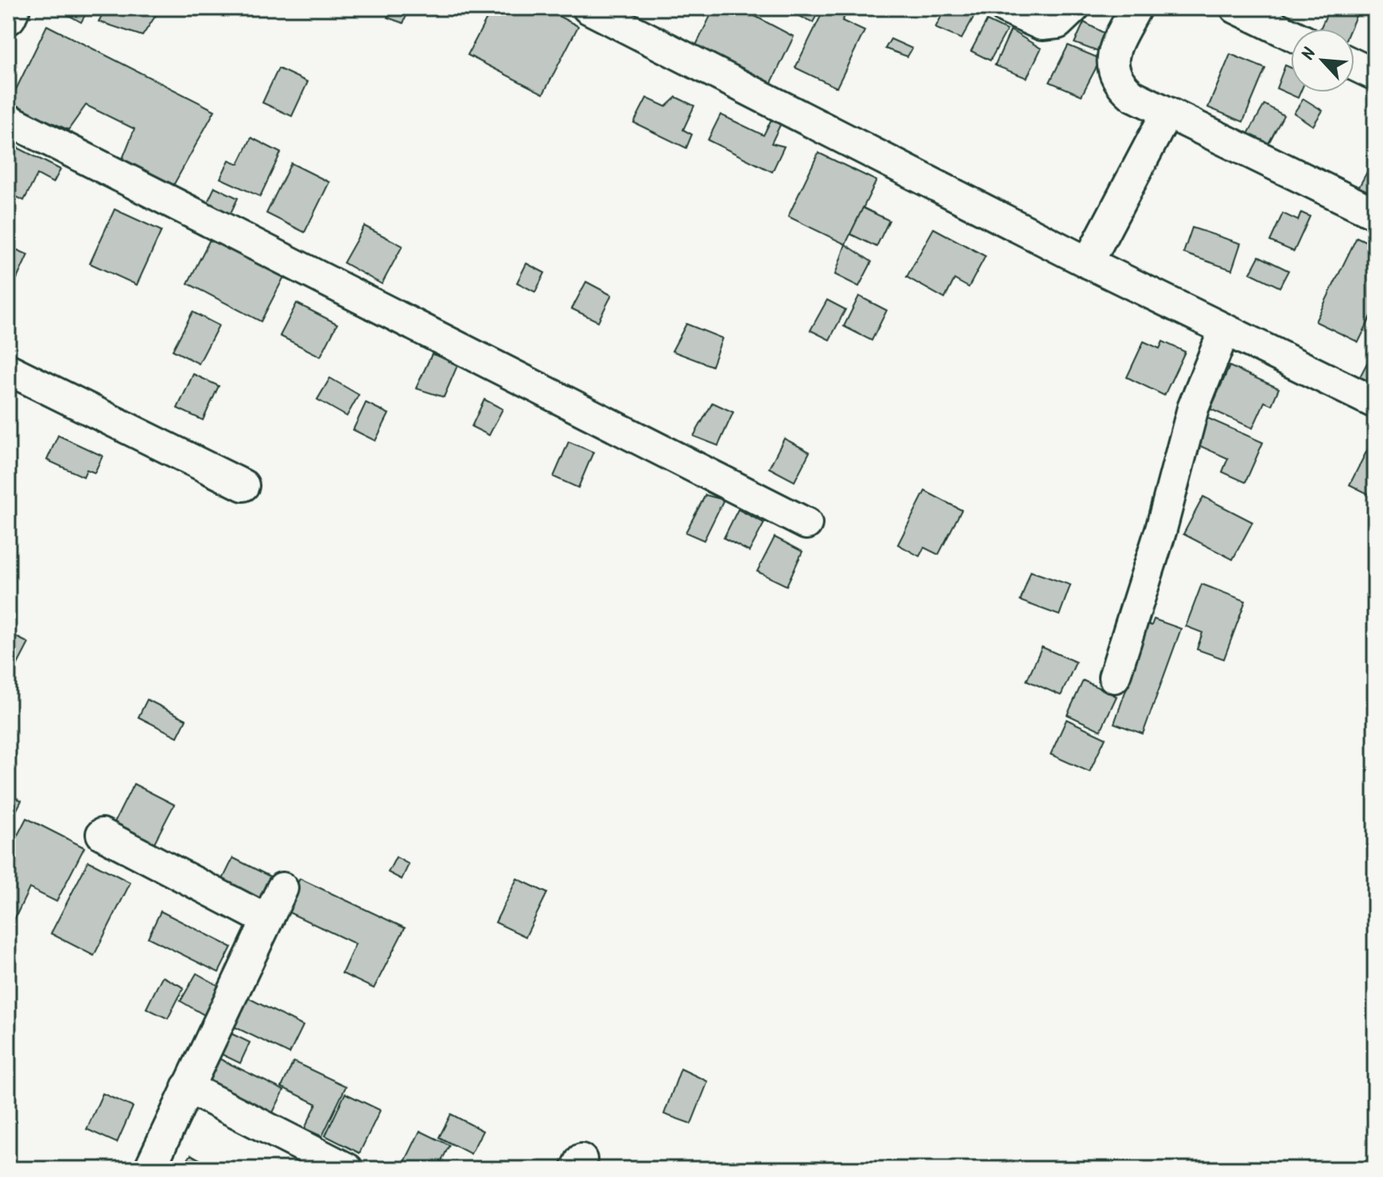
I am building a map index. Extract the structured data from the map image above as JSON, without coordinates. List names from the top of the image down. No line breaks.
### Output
{"north":"top left"}
